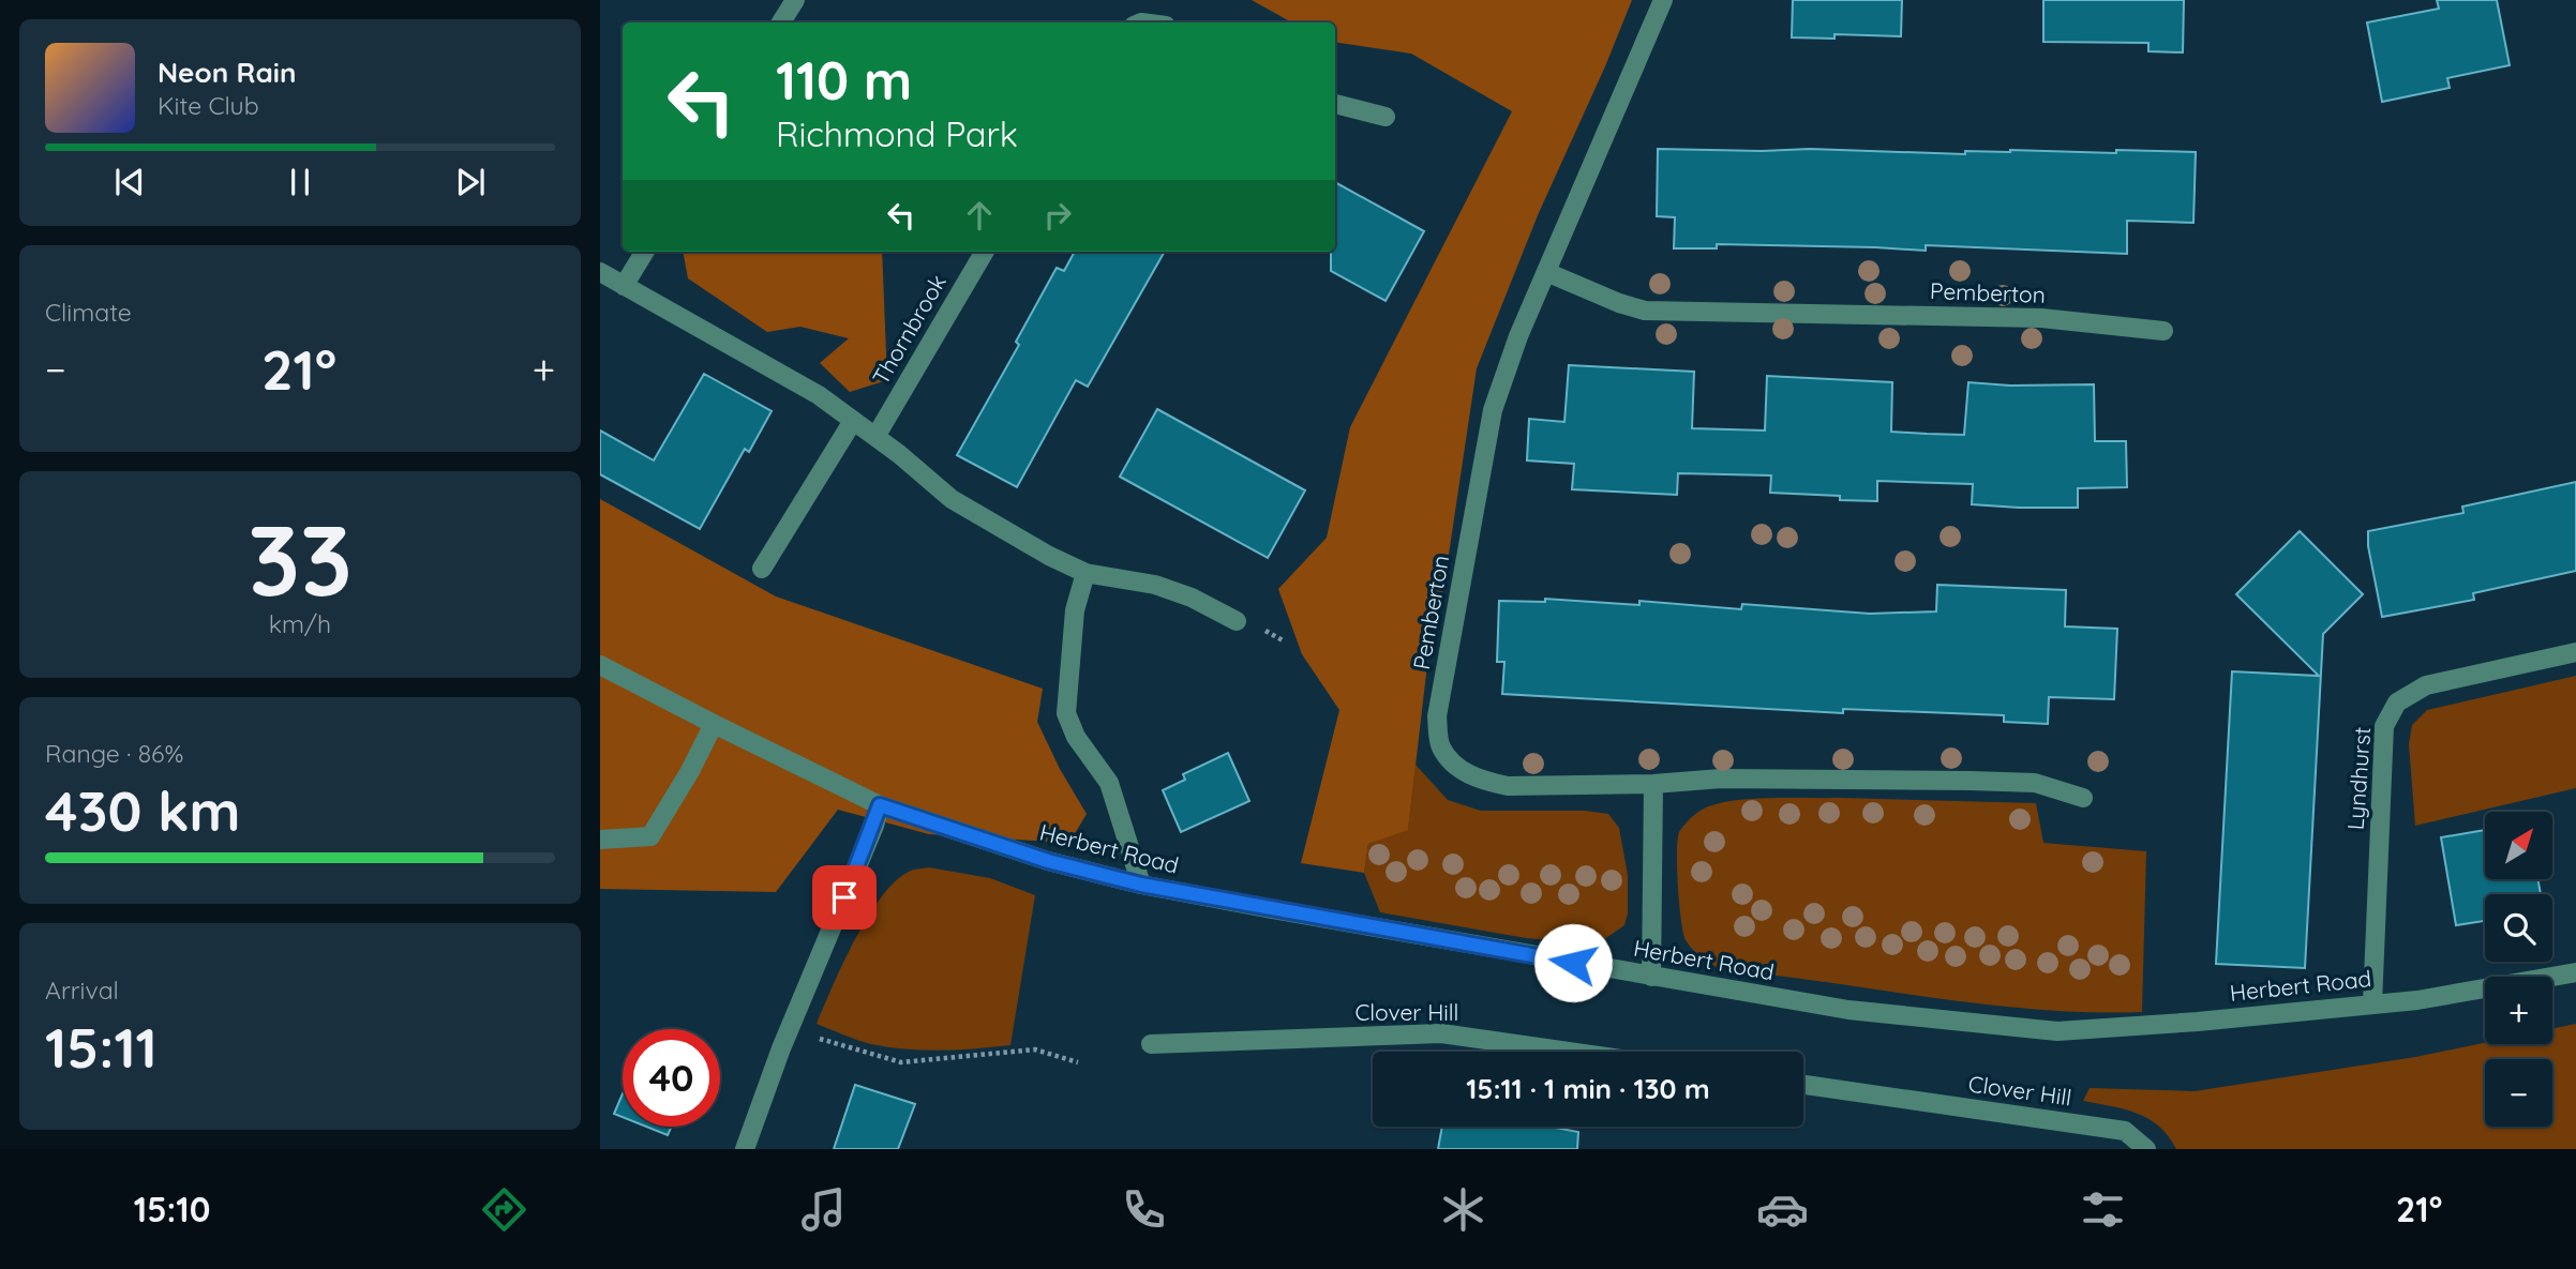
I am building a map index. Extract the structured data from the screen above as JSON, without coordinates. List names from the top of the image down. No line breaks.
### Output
{"streets":{"street":["Pemberton","Thornbrook","Lyndhurst","Herbert Road","Clover Hill"]},"crossings":[["Lyndhurst","Herbert Road"]],"north":"top right","page":{"turn":["110 m","Richmond Park"],"song":["Neon Rain","Kite Club"],"tile":["Climate",["33","km/h"],["Range · 86%","430 km"],["Arrival","15:11"]],"heat":["−","21°","+"],"map_buttons":["+","−"],"limit":"40","trip":"15:11 · 1 min · 130 m","tabs":["15:10","21°"]}}
